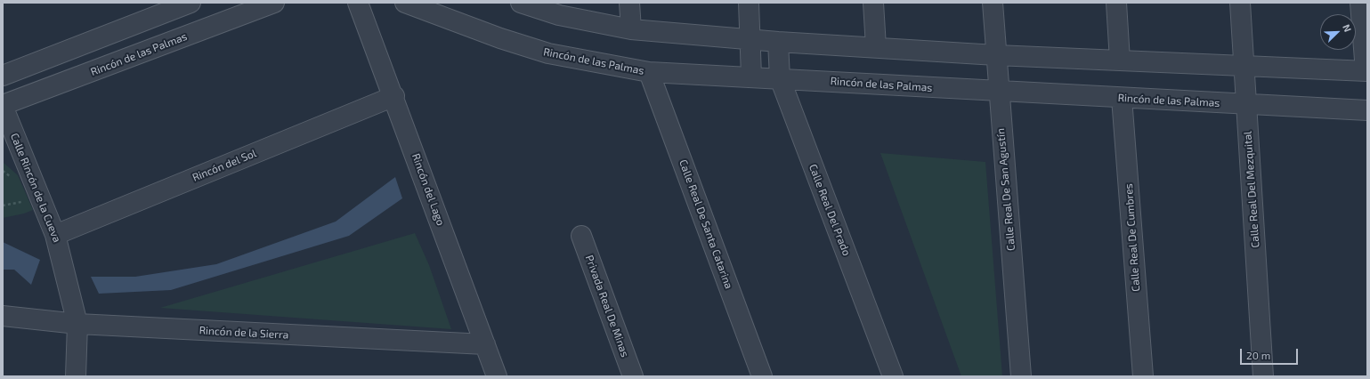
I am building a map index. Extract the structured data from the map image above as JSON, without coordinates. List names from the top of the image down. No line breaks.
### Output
{"streets":{"street":["Rincón de las Palmas","Rincón del Sol","Calle Rincón de la Cueva","Rincón del Lago","Calle Real De San Agustín","Calle Real Del Mezquital","Calle Real Del Prado","Calle Real De Santa Catarina","Calle Real De Cumbres","Privada Real De Minas","Rincón de la Sierra"]},"crossings":[["Rincón de las Palmas","Calle Rincón de la Cueva"],["Rincón de las Palmas","Calle Real De San Agustín"],["Rincón de las Palmas","Calle Real Del Mezquital"],["Rincón de las Palmas","Calle Real Del Prado"],["Rincón de las Palmas","Calle Real De Santa Catarina"],["Rincón de las Palmas","Calle Real De Cumbres"],["Rincón del Sol","Calle Rincón de la Cueva"],["Rincón del Sol","Rincón del Lago"],["Calle Rincón de la Cueva","Rincón de la Sierra"],["Rincón del Lago","Rincón de la Sierra"]],"scale_bar":"20 m","north":"top right"}
